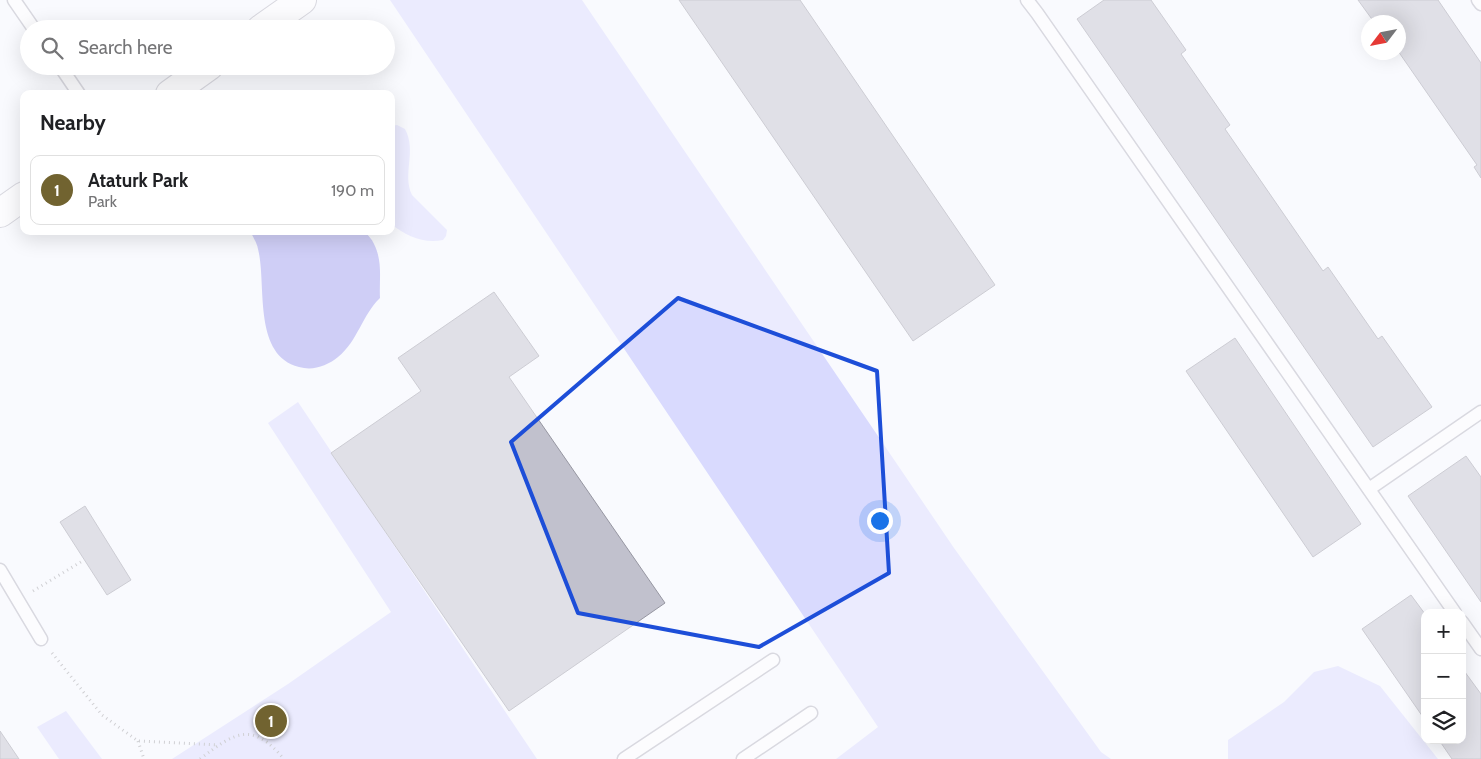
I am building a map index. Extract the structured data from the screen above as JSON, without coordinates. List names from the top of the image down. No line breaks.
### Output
{"north":"bottom left","page":{"search":"Search here","heading":"Nearby","list":[{"mark":"1","name":"Ataturk Park","note":"Park","value":"190 m"}],"map_buttons":["+","−"],"pins":"1"}}
